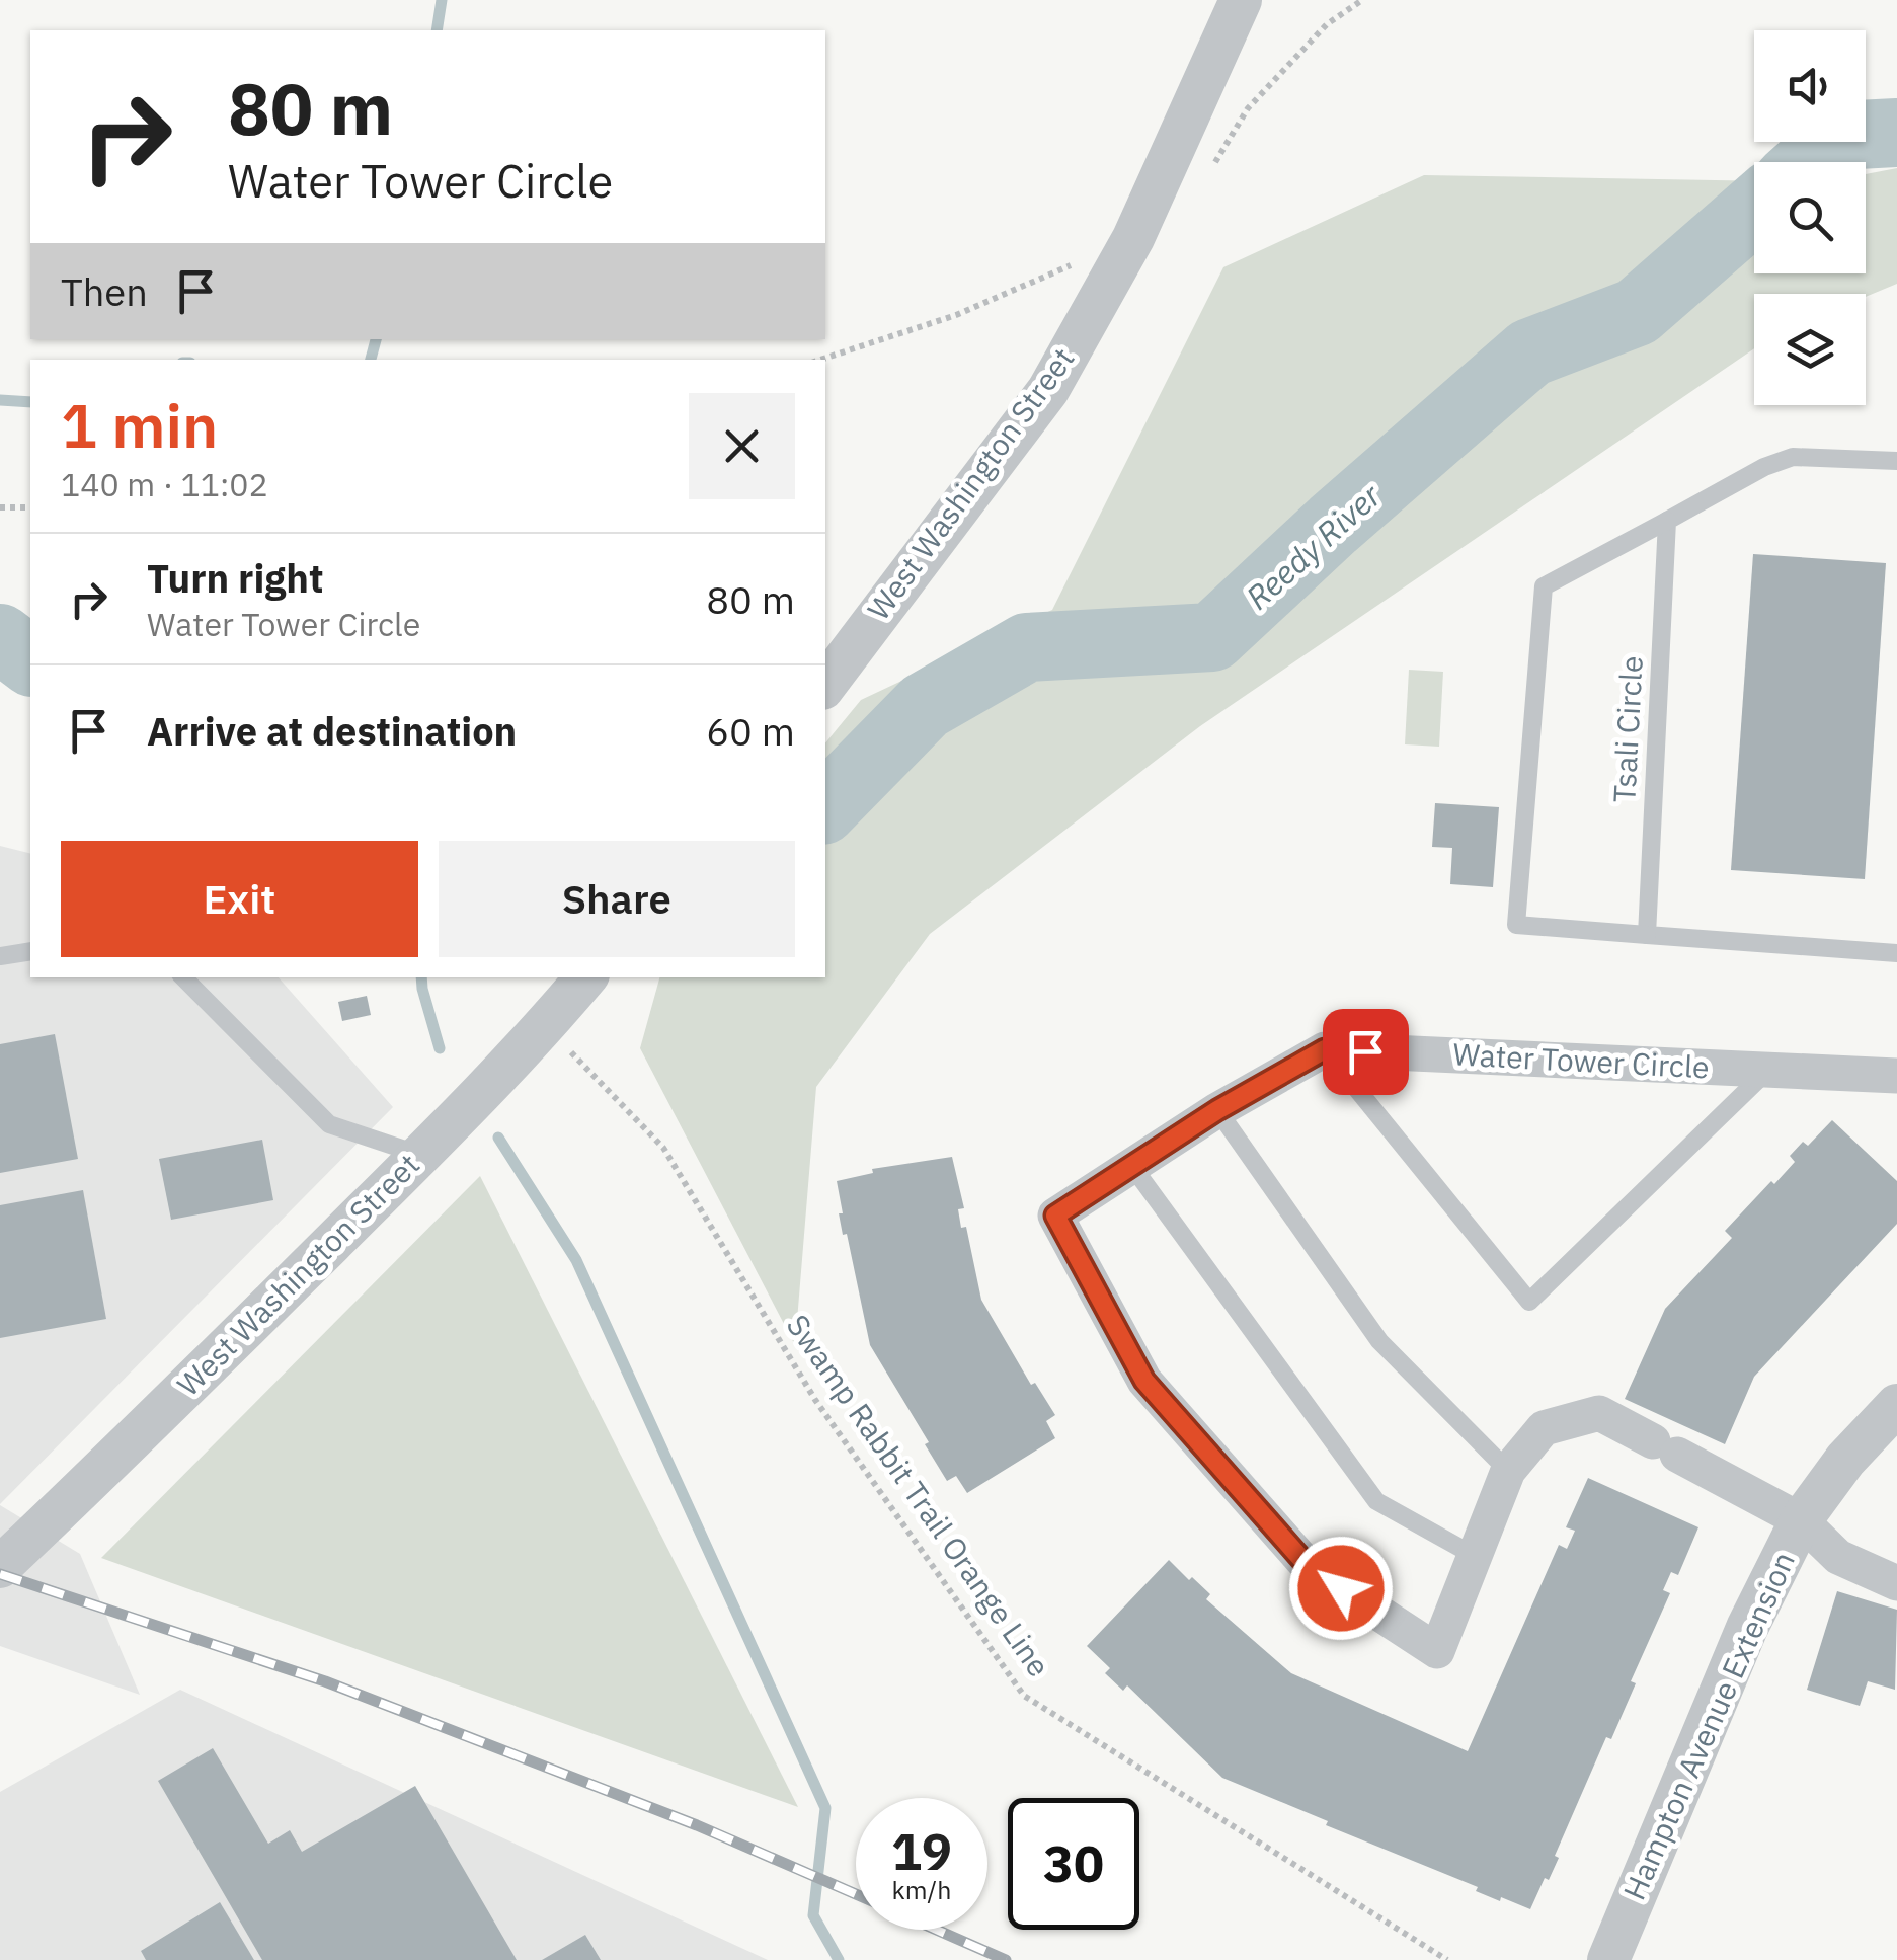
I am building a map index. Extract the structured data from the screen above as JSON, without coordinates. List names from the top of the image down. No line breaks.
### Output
{"streets":{"street":["West Washington Street","Water Tower Circle","Hampton Avenue Extension"],"lane":["Tsali Circle"],"path":["Swamp Rabbit Trail Orange Line"]},"crossings":[["West Washington Street","Swamp Rabbit Trail Orange Line"]],"water":["Reedy River"],"page":{"turn":["80 m","Water Tower Circle"],"then":"Then","heading":["1 min","140 m · 11:02"],"list":[{"name":"Turn right","note":"Water Tower Circle","value":"80 m"},{"name":"Arrive at destination","value":"60 m"}],"buttons":["Exit","Share"],"speed":"19 km/h","limit":"30"}}
